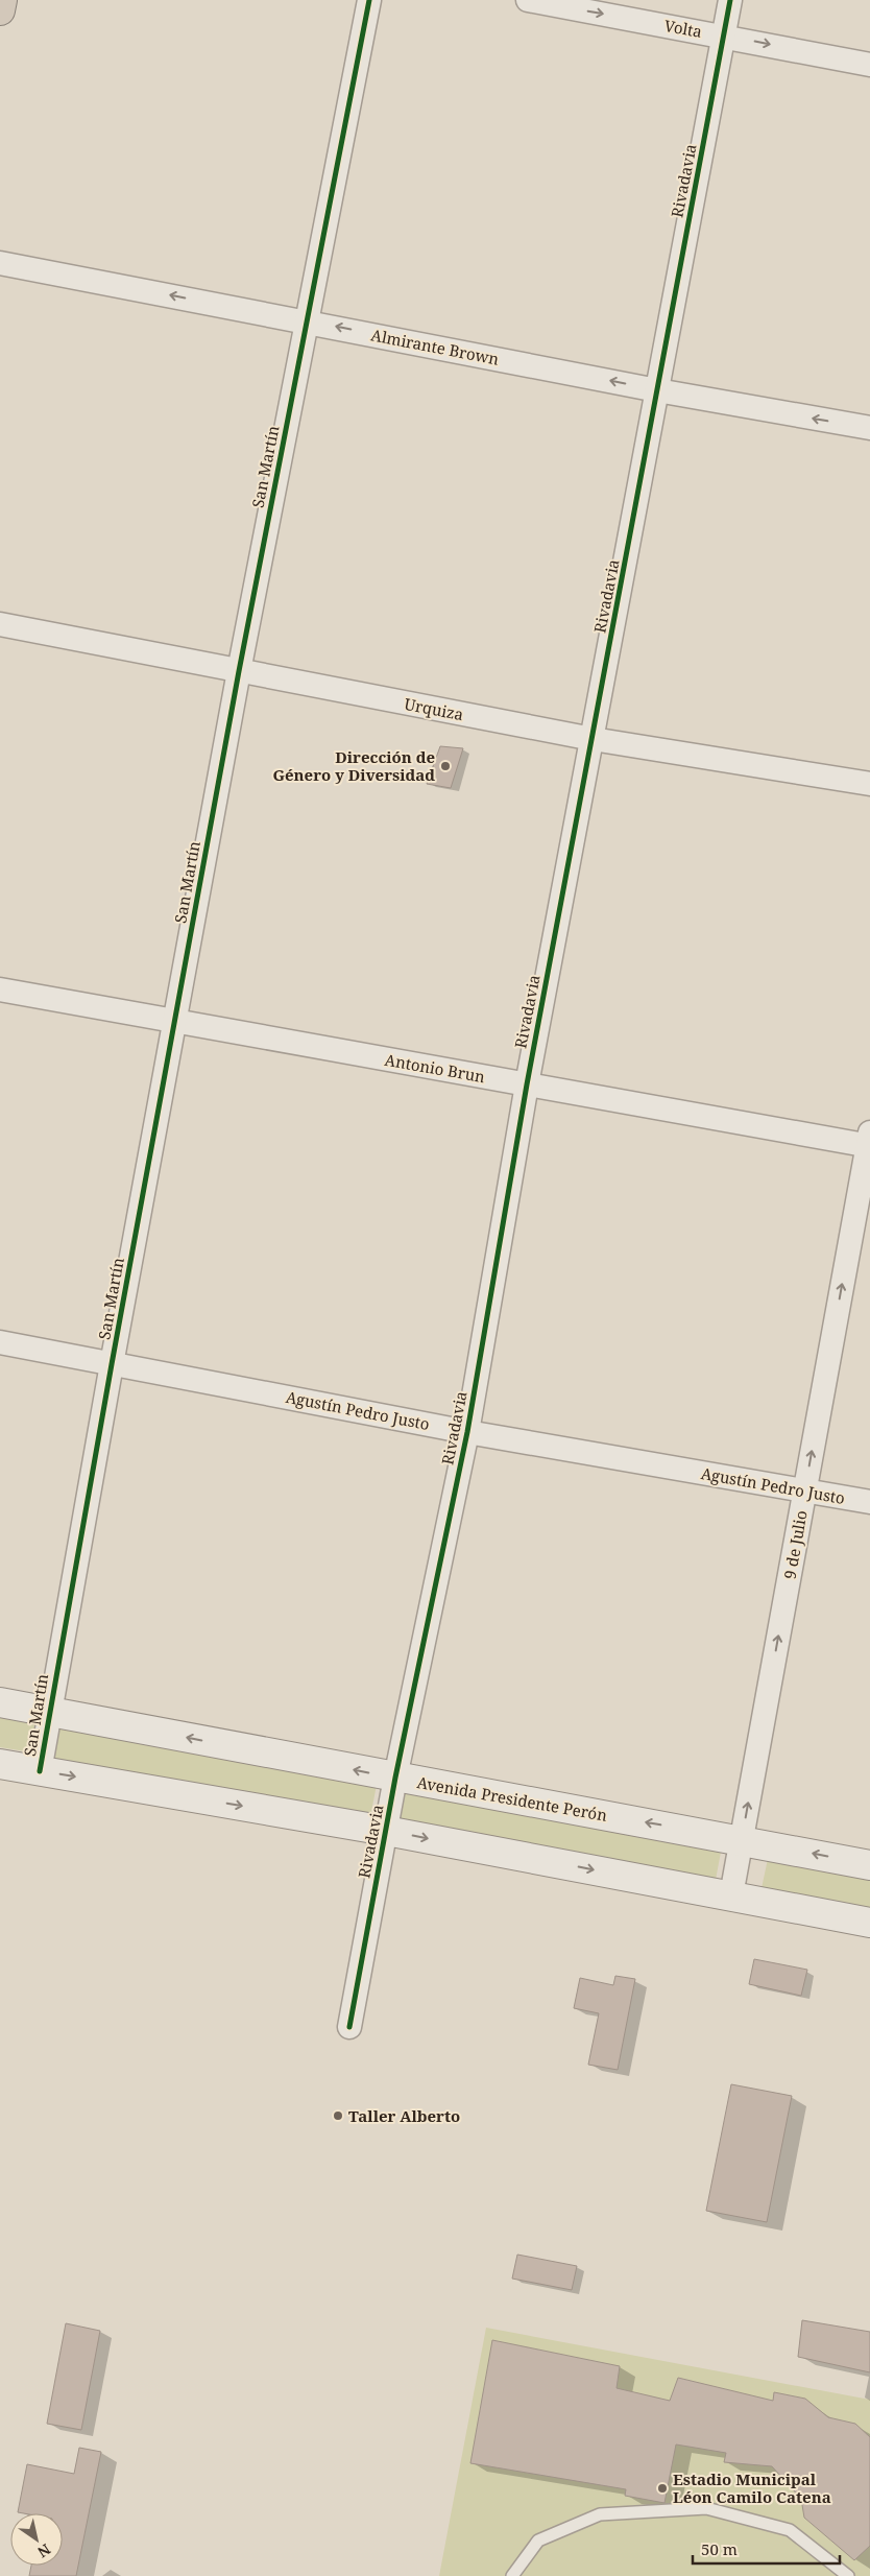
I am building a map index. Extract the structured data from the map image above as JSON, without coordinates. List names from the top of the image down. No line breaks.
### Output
{"streets":{"main road":["Avenida Presidente Perón"],"street":["Volta","Rivadavia","Almirante Brown","San Martín","Urquiza","Antonio Brun","Agustín Pedro Justo","9 de Julio"]},"crossings":[["Volta","Rivadavia"],["Rivadavia","Almirante Brown"],["Rivadavia","Urquiza"],["Rivadavia","Antonio Brun"],["Rivadavia","Agustín Pedro Justo"],["Rivadavia","Avenida Presidente Perón"],["Almirante Brown","San Martín"],["San Martín","Urquiza"],["San Martín","Antonio Brun"],["San Martín","Agustín Pedro Justo"],["San Martín","Avenida Presidente Perón"],["Antonio Brun","9 de Julio"],["Agustín Pedro Justo","9 de Julio"],["9 de Julio","Avenida Presidente Perón"]],"one_way":["Volta","Almirante Brown","9 de Julio"],"places":["Dirección de Género y Diversidad","Taller Alberto","Estadio Municipal Léon Camilo Catena"],"scale_bar":"50 m","north":"bottom right"}
